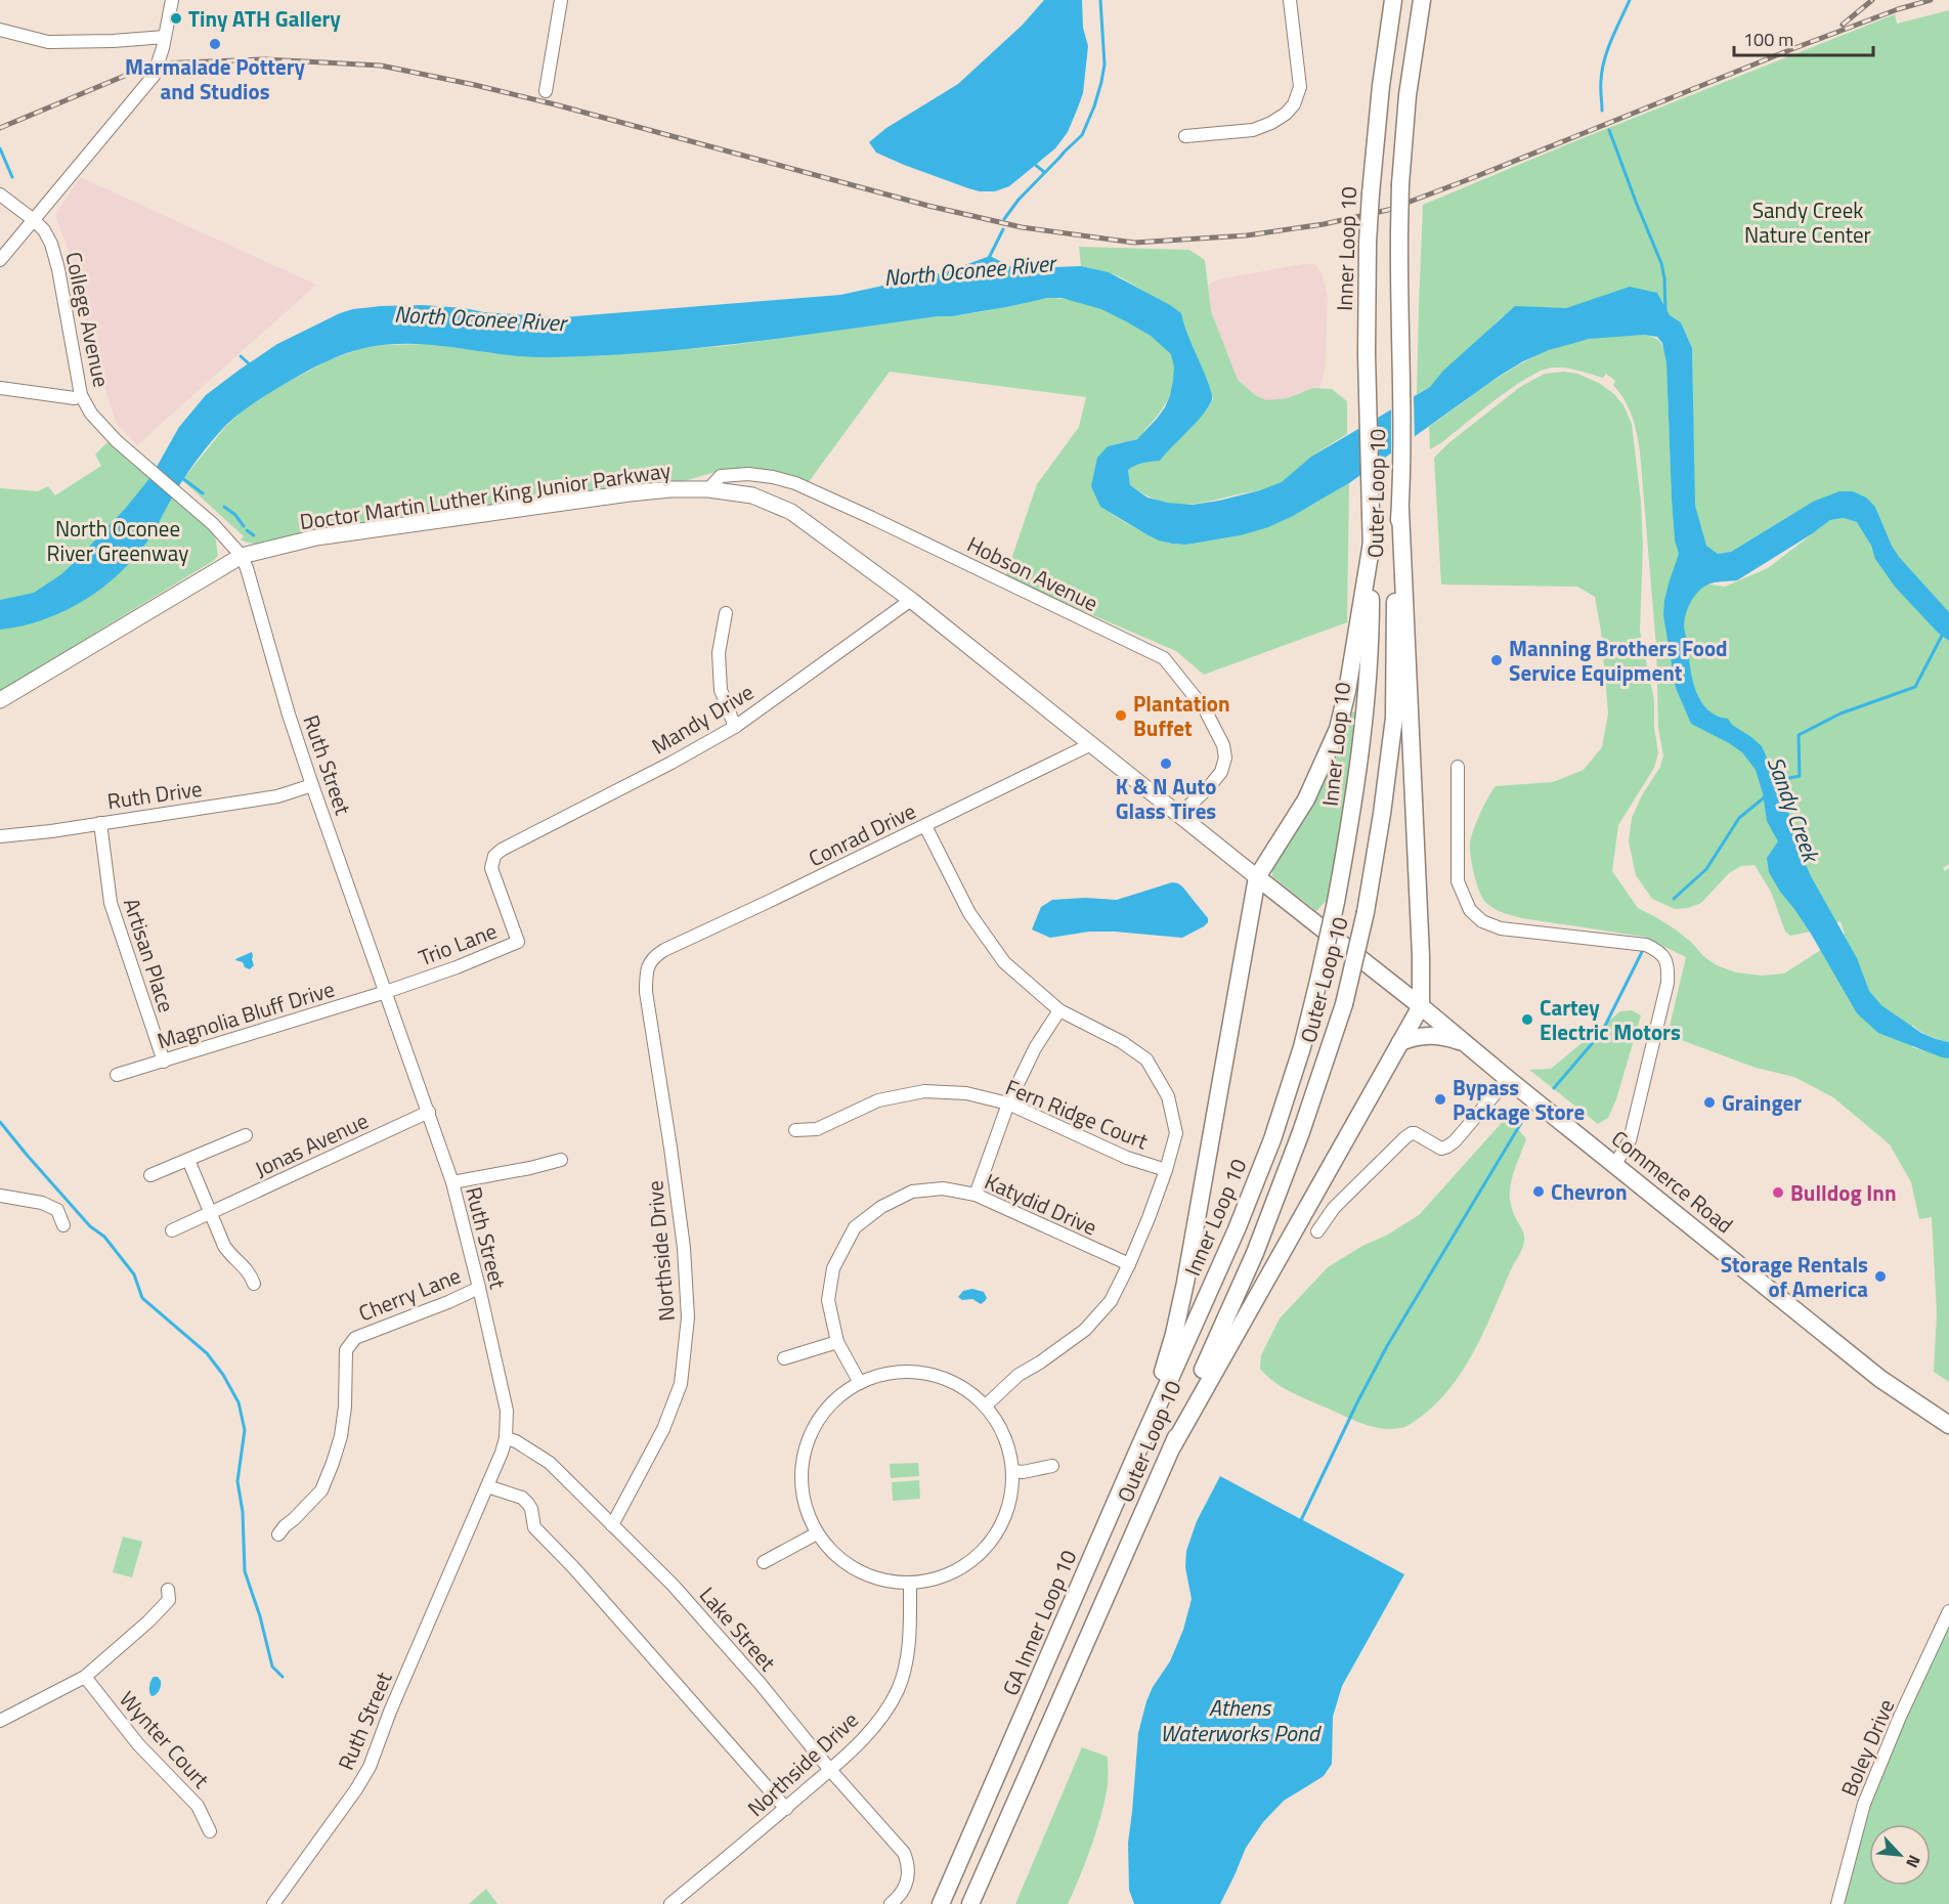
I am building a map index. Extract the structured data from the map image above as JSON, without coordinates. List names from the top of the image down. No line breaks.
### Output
{"streets":{"highway":["Inner Loop 10","Outer Loop 10","Commerce Road","GA Inner Loop 10"],"main road":["Doctor Martin Luther King Junior Parkway"],"street":["College Avenue","Hobson Avenue","Mandy Drive","Ruth Street","Ruth Drive","Conrad Drive","Trio Lane","Artisan Place","Magnolia Bluff Drive","Fern Ridge Court","Jonas Avenue","Katydid Drive","Northside Drive","Cherry Lane","Lake Street","Wynter Court","Boley Drive"]},"crossings":[["Inner Loop 10","GA Inner Loop 10"],["College Avenue","Doctor Martin Luther King Junior Parkway"],["College Avenue","Ruth Street"],["Doctor Martin Luther King Junior Parkway","Hobson Avenue"],["Doctor Martin Luther King Junior Parkway","Mandy Drive"],["Doctor Martin Luther King Junior Parkway","Ruth Street"],["Doctor Martin Luther King Junior Parkway","Conrad Drive"],["Doctor Martin Luther King Junior Parkway","Commerce Road"],["Mandy Drive","Trio Lane"],["Ruth Street","Ruth Drive"],["Ruth Street","Trio Lane"],["Ruth Street","Magnolia Bluff Drive"],["Ruth Street","Jonas Avenue"],["Ruth Street","Cherry Lane"],["Ruth Street","Lake Street"],["Ruth Drive","Artisan Place"],["Conrad Drive","Northside Drive"],["Trio Lane","Magnolia Bluff Drive"],["Artisan Place","Magnolia Bluff Drive"],["Katydid Drive","Northside Drive"],["Northside Drive","Lake Street"]],"water":["North Oconee River","Sandy Creek","Athens Waterworks Pond"],"parks":["Sandy Creek Nature Center","North Oconee River Greenway"],"places":["Tiny ATH Gallery","Marmalade Pottery and Studios","Manning Brothers Food Service Equipment","Plantation Buffet","K & N Auto Glass Tires","Cartey Electric Motors","Bypass Package Store","Grainger","Chevron","Bulldog Inn","Storage Rentals of America"],"scale_bar":"100 m","north":"bottom right"}
